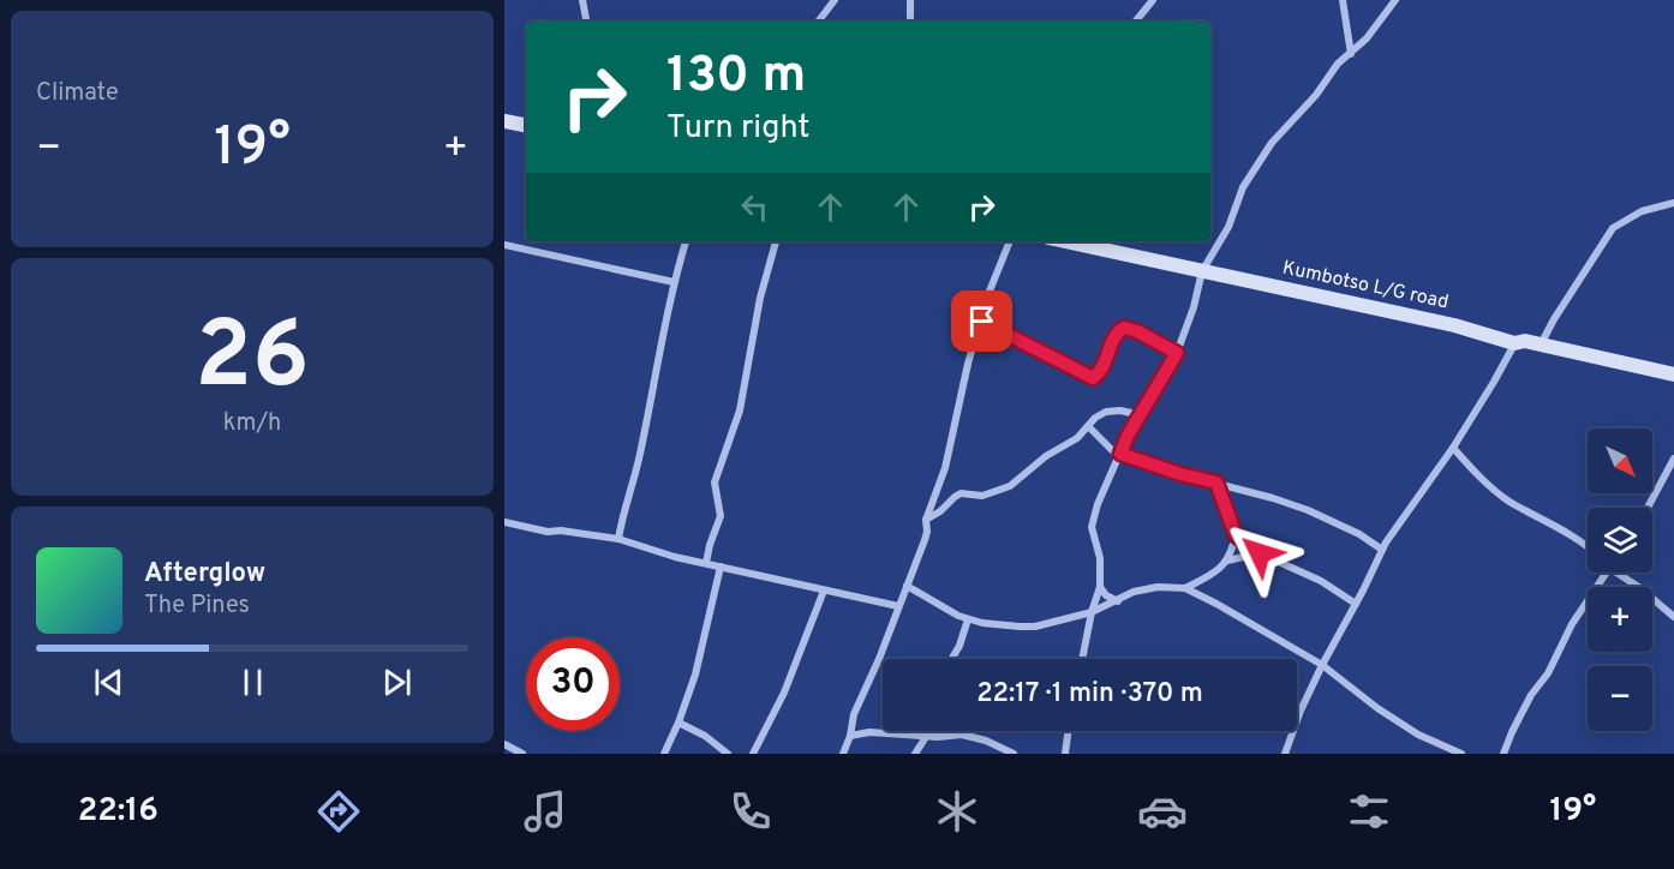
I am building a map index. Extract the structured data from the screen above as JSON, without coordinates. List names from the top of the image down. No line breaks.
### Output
{"streets":{"main road":["Kumbotso L/G road"]},"north":"bottom right","page":{"tile":["Climate",["26","km/h"]],"turn":["130 m","Turn right"],"heat":["−","19°","+"],"map_buttons":["+","−"],"song":["Afterglow","The Pines"],"limit":"30","trip":"22:17 · 1 min · 370 m","tabs":["22:16","19°"]}}
